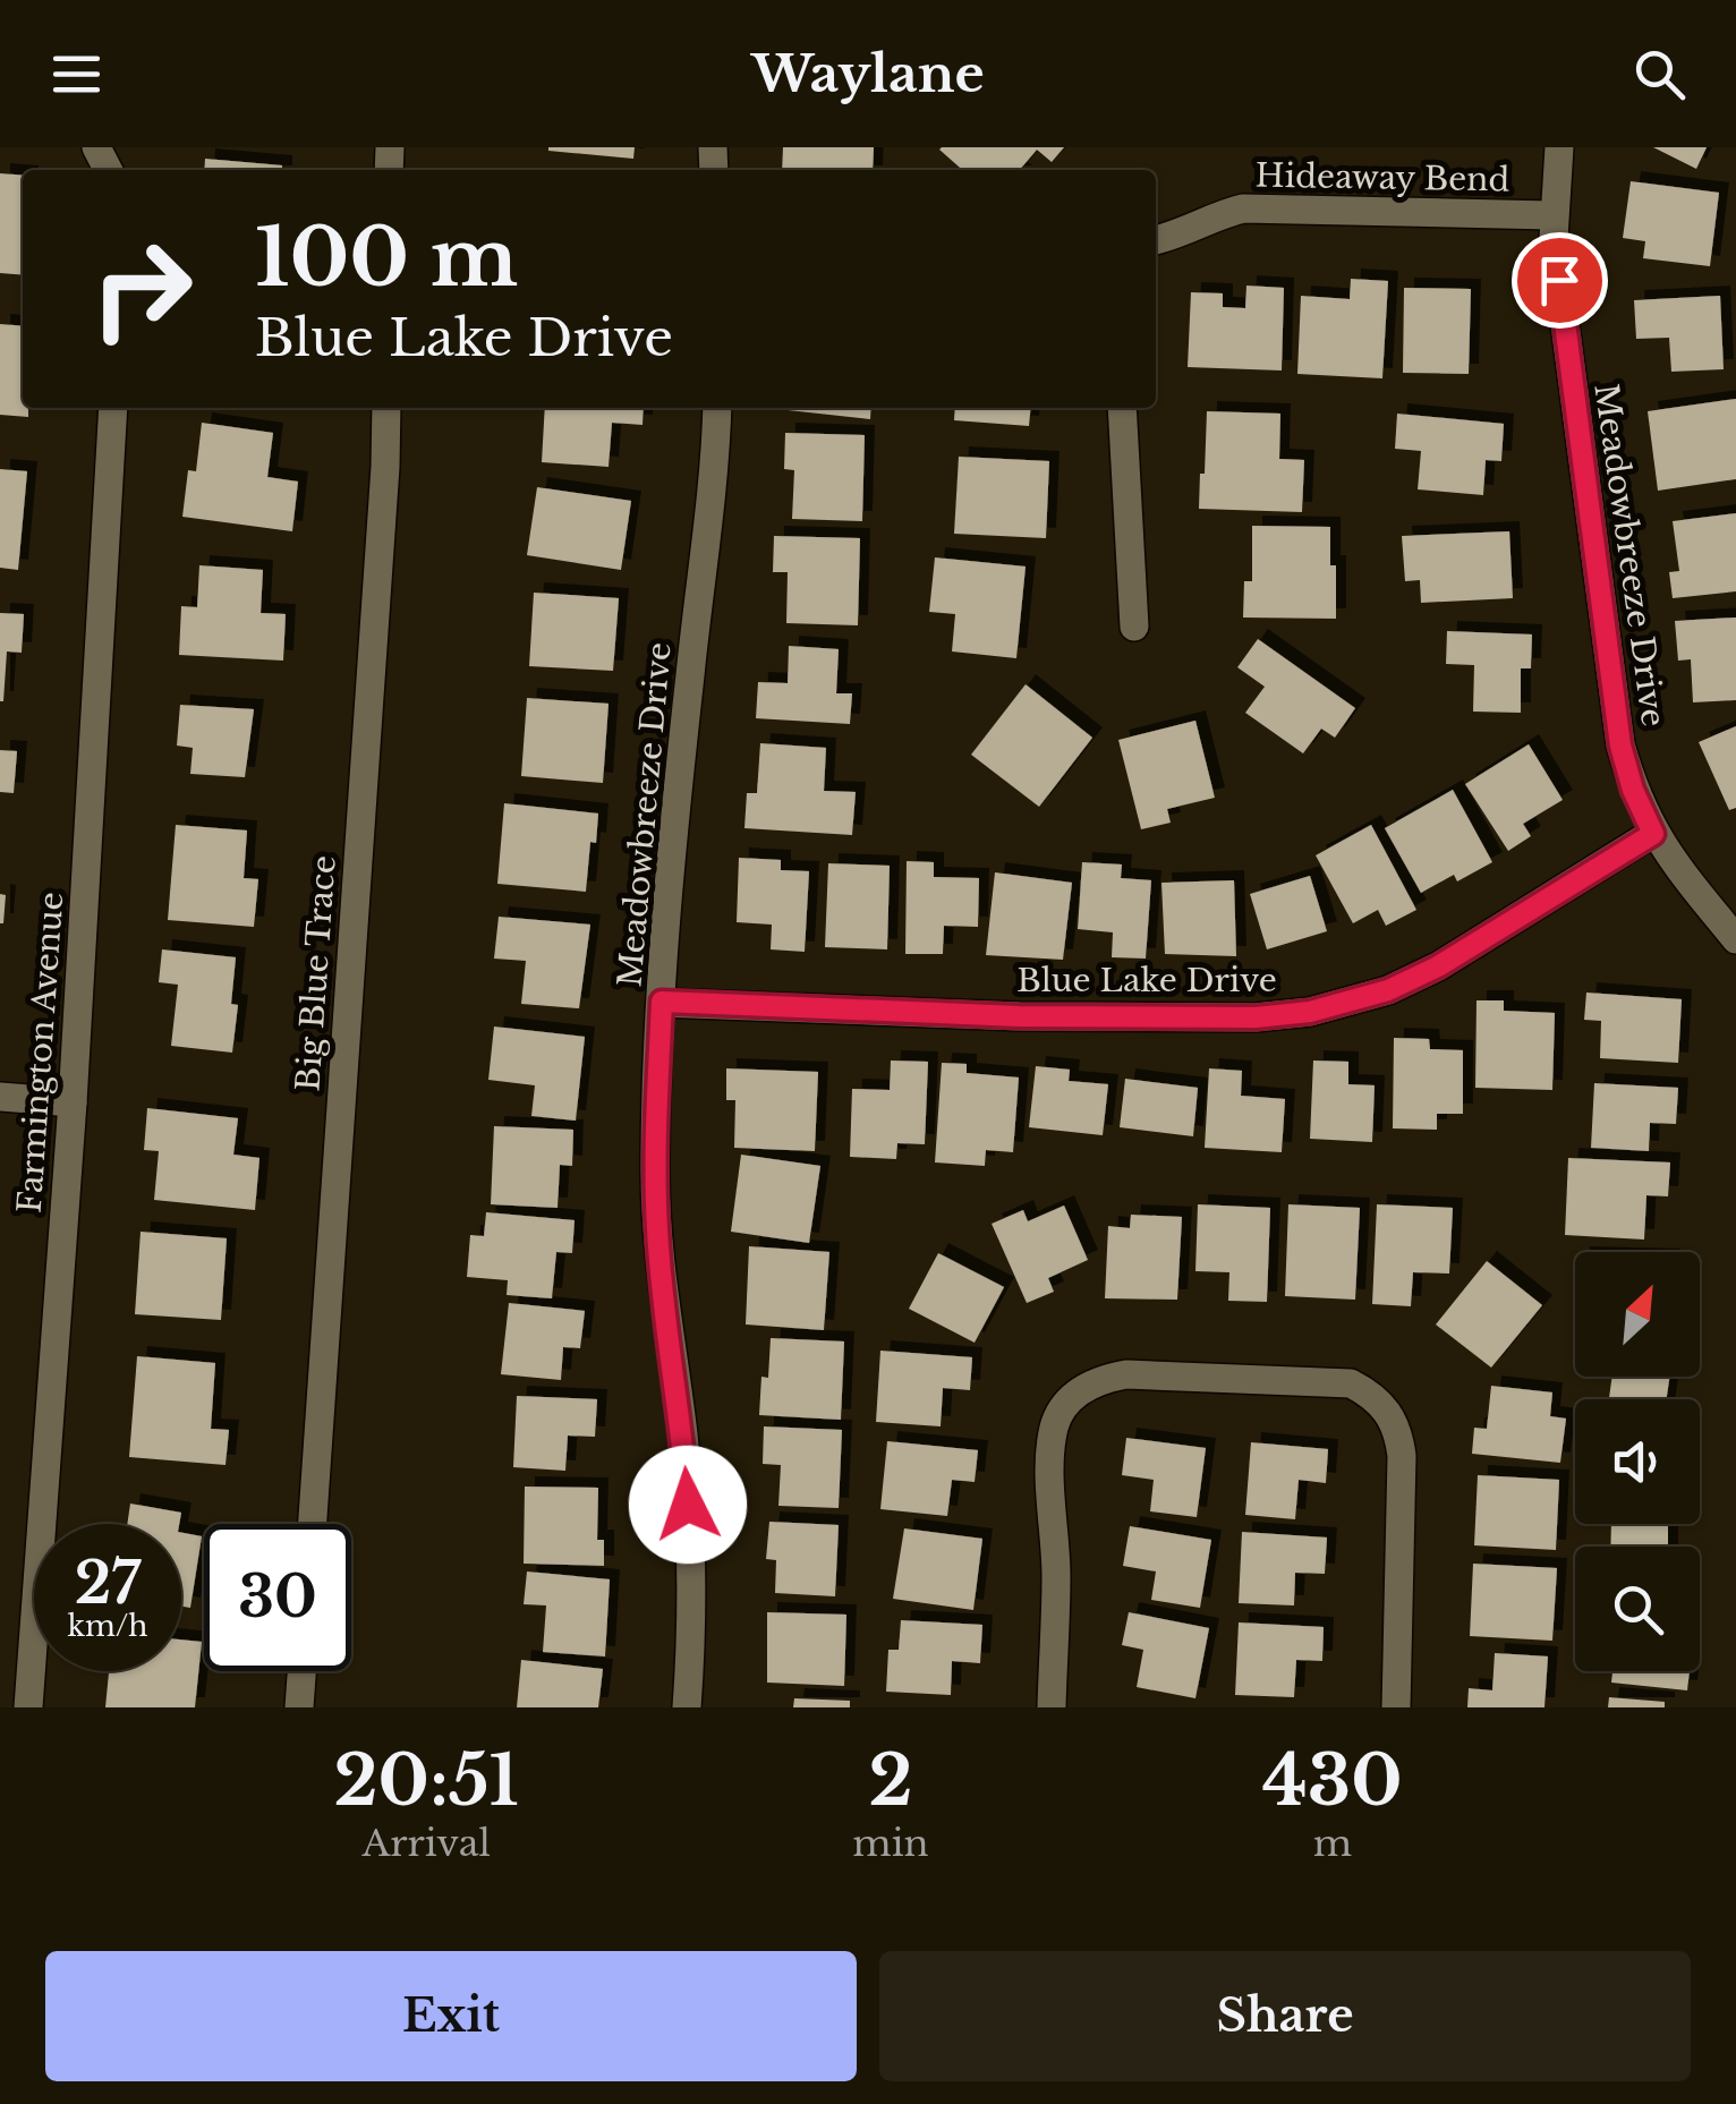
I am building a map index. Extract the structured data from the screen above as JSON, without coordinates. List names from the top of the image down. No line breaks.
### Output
{"streets":{"street":["Hideaway Bend","Meadowbreeze Drive","Big Blue Trace","Blue Lake Drive","Farmington Avenue"]},"crossings":[["Hideaway Bend","Meadowbreeze Drive"],["Meadowbreeze Drive","Blue Lake Drive"]],"north":"top right","page":{"header":"Waylane","turn":["100 m","Blue Lake Drive"],"speed":"27 km/h","limit":"30","eta":["20:51","Arrival","2","min","430","m"],"buttons":["Exit","Share"]}}
